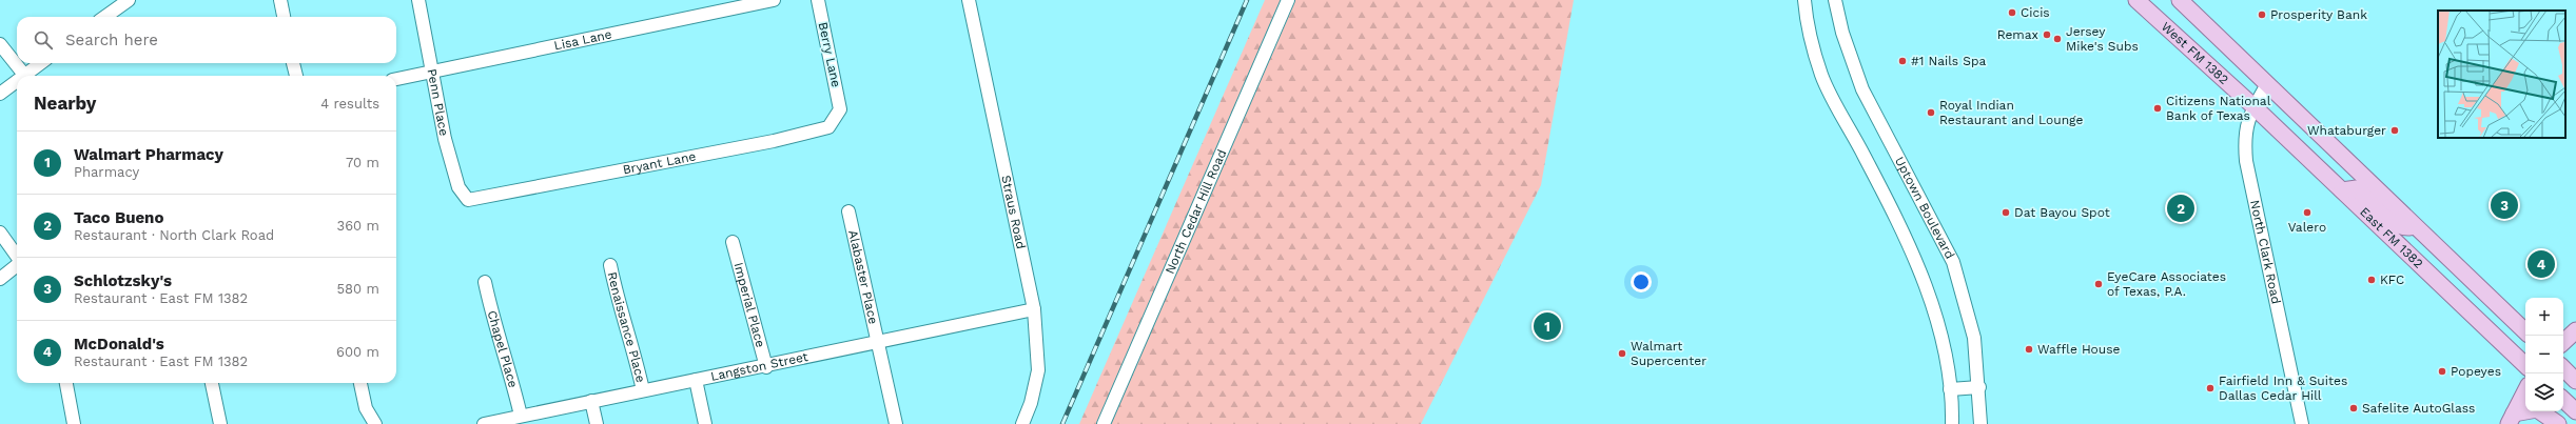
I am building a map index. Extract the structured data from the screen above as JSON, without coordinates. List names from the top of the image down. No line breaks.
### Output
{"streets":{"main road":["West FM 1382","East FM 1382"],"street":["Lisa Lane","Berry Lane","Penn Place","Bryant Lane","Uptown Boulevard","Straus Road","North Cedar Hill Road","North Clark Road","Alabaster Place","Imperial Place","Renaissance Place","Chapel Place","Langston Street"]},"crossings":[["Lisa Lane","Penn Place"],["West FM 1382","East FM 1382"],["West FM 1382","North Clark Road"],["Berry Lane","Bryant Lane"],["Penn Place","Bryant Lane"],["Straus Road","Langston Street"],["East FM 1382","North Clark Road"],["Alabaster Place","Langston Street"],["Imperial Place","Langston Street"],["Renaissance Place","Langston Street"],["Chapel Place","Langston Street"]],"places":["Cicis","Prosperity Bank","Remax","Jersey Mike's Subs","#1 Nails Spa","Citizens National Bank of Texas","Royal Indian Restaurant and Lounge","Whataburger","Dat Bayou Spot","Valero","KFC","EyeCare Associates of Texas, P.A.","Waffle House","Walmart Supercenter","Popeyes","Fairfield Inn & Suites Dallas Cedar Hill","Safelite AutoGlass"],"page":{"search":"Search here","heading":["Nearby","4 results"],"list":[{"mark":"1","name":"Walmart Pharmacy","note":"Pharmacy","value":"70 m"},{"mark":"2","name":"Taco Bueno","note":"Restaurant · North Clark Road","value":"360 m"},{"mark":"3","name":"Schlotzsky's","note":"Restaurant · East FM 1382","value":"580 m"},{"mark":"4","name":"McDonald's","note":"Restaurant · East FM 1382","value":"600 m"}],"pins":["3","2","4","1"],"map_buttons":["+","−"]}}
